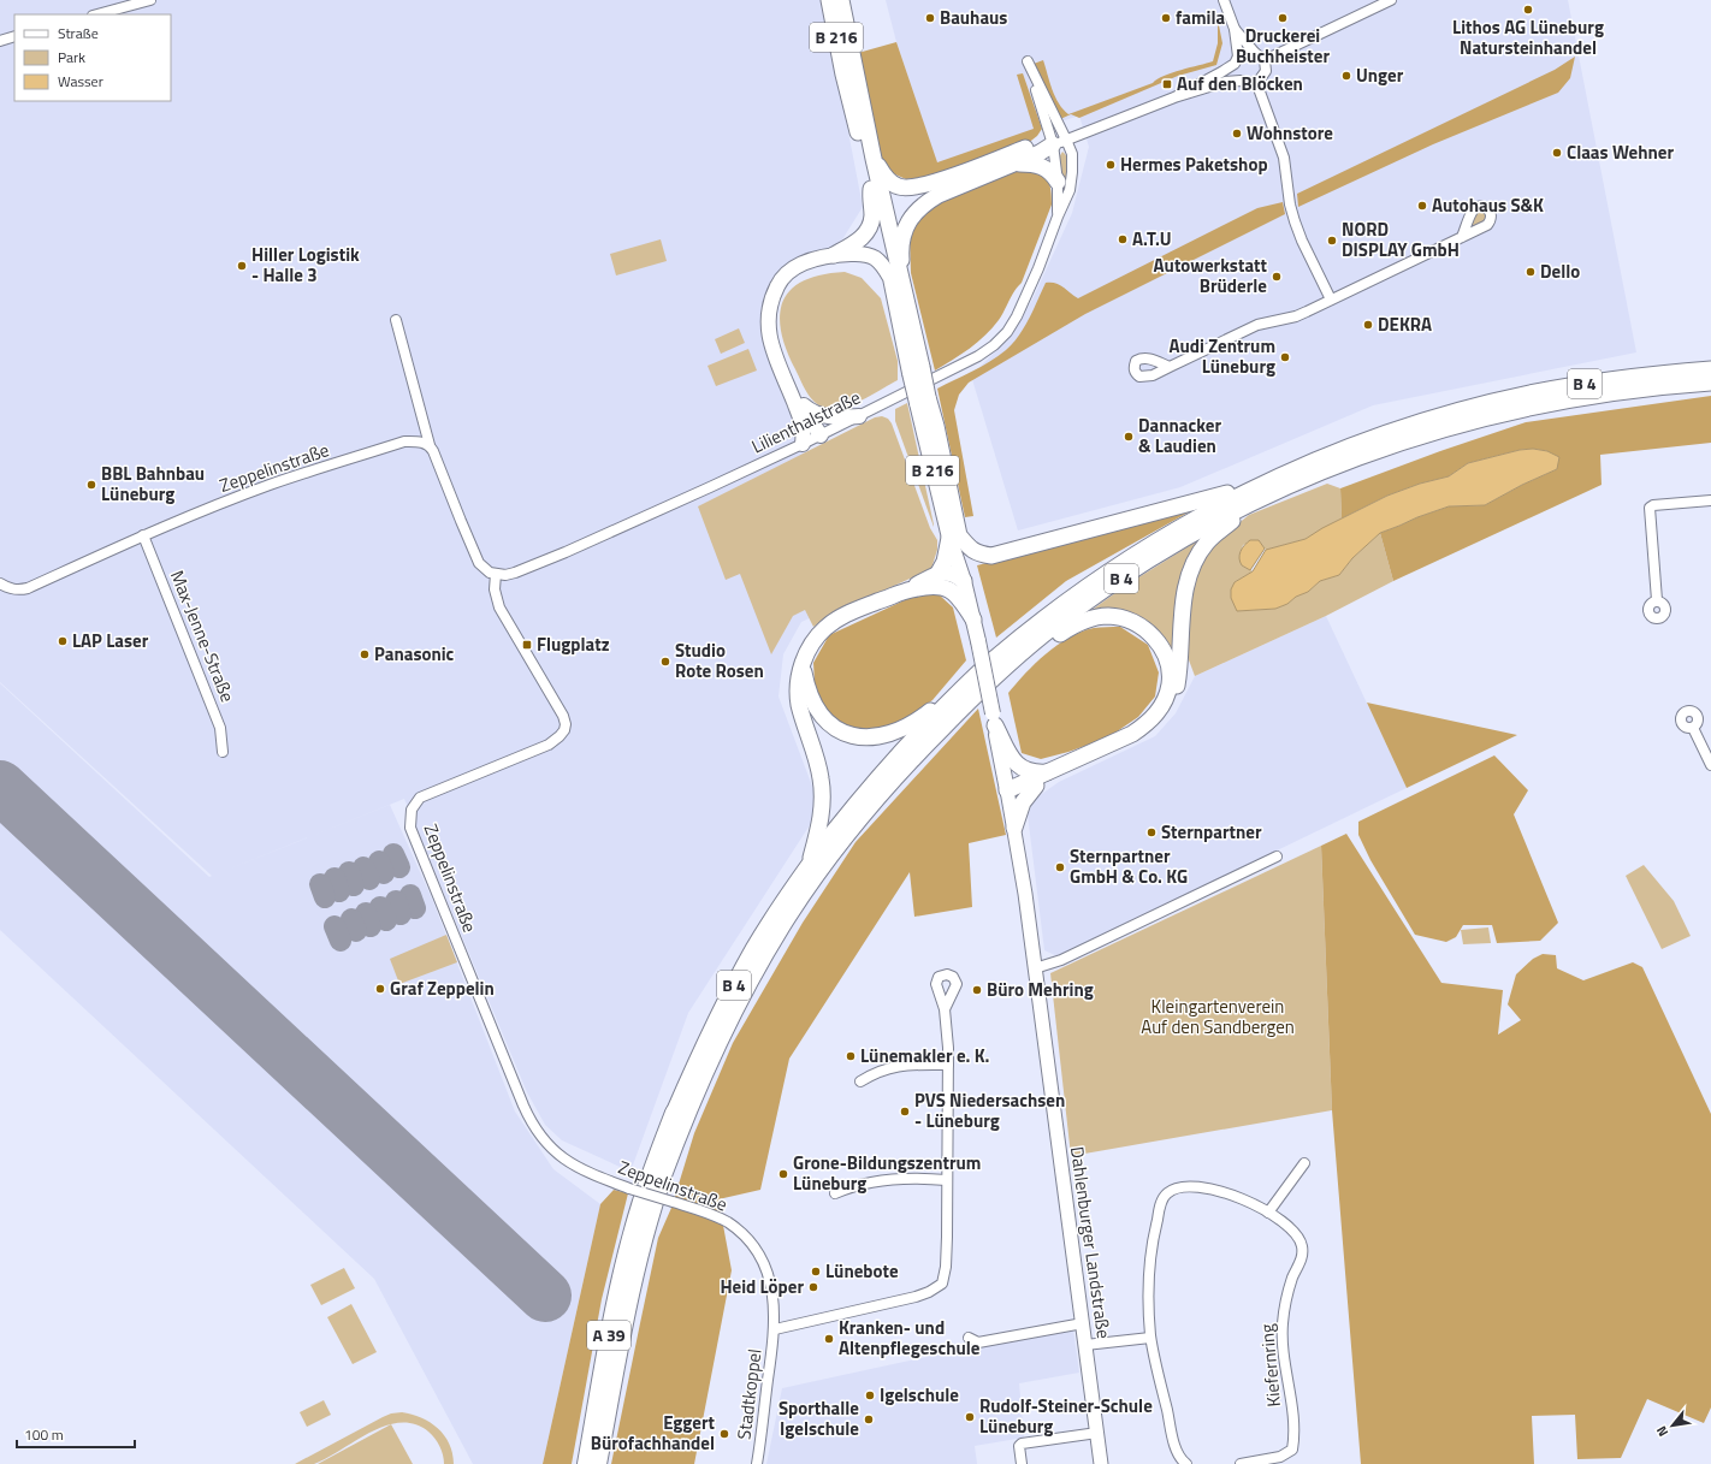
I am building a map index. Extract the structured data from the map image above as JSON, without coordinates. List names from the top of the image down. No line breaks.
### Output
{"streets":{"highway":["B 216","B 4","A 39"],"main road":["Dahlenburger Landstraße"],"street":["Lilienthalstraße","Zeppelinstraße","Max-Jenne-Straße","Kiefernring","Stadtkoppel"]},"crossings":[["B 216","Dahlenburger Landstraße"],["B 4","A 39"],["Lilienthalstraße","Zeppelinstraße"],["Zeppelinstraße","Max-Jenne-Straße"],["Zeppelinstraße","Stadtkoppel"]],"parks":["Kleingartenverein Auf den Sandbergen"],"places":{"other":["Lithos AG Lüneburg Natursteinhandel","Bauhaus","famila","Druckerei Buchheister","Unger","Wohnstore","Claas Wehner","Hermes Paketshop","Autohaus S&K","A.T.U","NORD DISPLAY GmbH","Hiller Logistik - Halle 3","Dello","Autowerkstatt Brüderle","DEKRA","Audi Zentrum Lüneburg","Dannacker & Laudien","BBL Bahnbau Lüneburg","LAP Laser","Panasonic","Studio Rote Rosen","Sternpartner","Sternpartner GmbH & Co. KG","Graf Zeppelin","Büro Mehring","Lünemakler e. K.","PVS Niedersachsen - Lüneburg","Grone-Bildungszentrum Lüneburg","Lünebote","Heid Löper","Kranken- und Altenpflegeschule","Igelschule","Rudolf-Steiner-Schule Lüneburg","Sporthalle Igelschule","Eggert Bürofachhandel"],"transit":["Auf den Blöcken","Flugplatz"]},"legend":["Straße","Park","Wasser"],"scale_bar":"100 m","north":"bottom left"}
